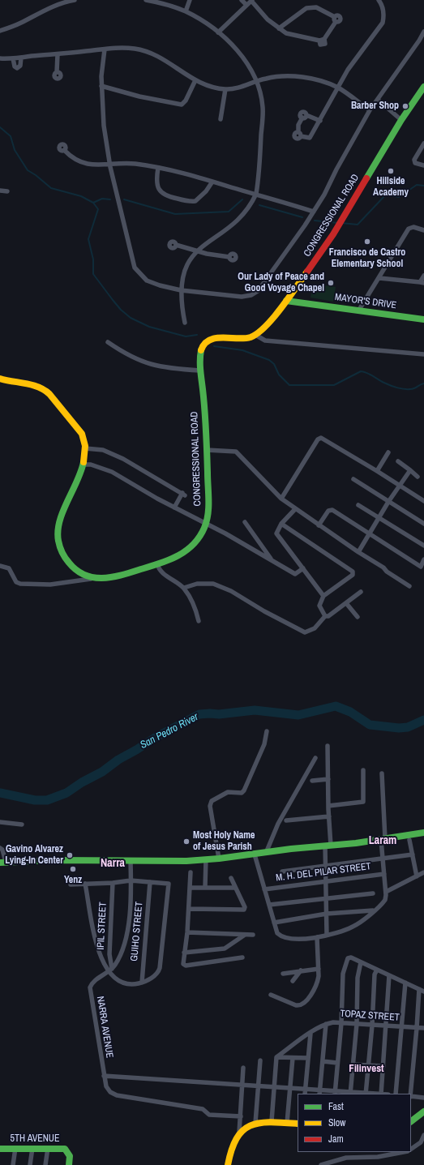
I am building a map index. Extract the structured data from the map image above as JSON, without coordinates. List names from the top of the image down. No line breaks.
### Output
{"streets":{"main road":["CONGRESSIONAL ROAD","MAYOR'S DRIVE","5TH AVENUE"],"street":["M. H. DEL PILAR STREET","IPIL STREET","GUIHO STREET","TOPAZ STREET","NARRA AVENUE"]},"crossings":[["CONGRESSIONAL ROAD","MAYOR'S DRIVE"],["IPIL STREET","NARRA AVENUE"]],"districts":["Laram","Narra","Filinvest"],"water":["San Pedro River"],"places":["Barber Shop","Hillside Academy","Francisco de Castro Elementary School","Our Lady of Peace and Good Voyage Chapel","Most Holy Name of Jesus Parish","Gavino Alvarez Lying-In Center","Yenz"],"legend":["Fast","Slow","Jam"]}
